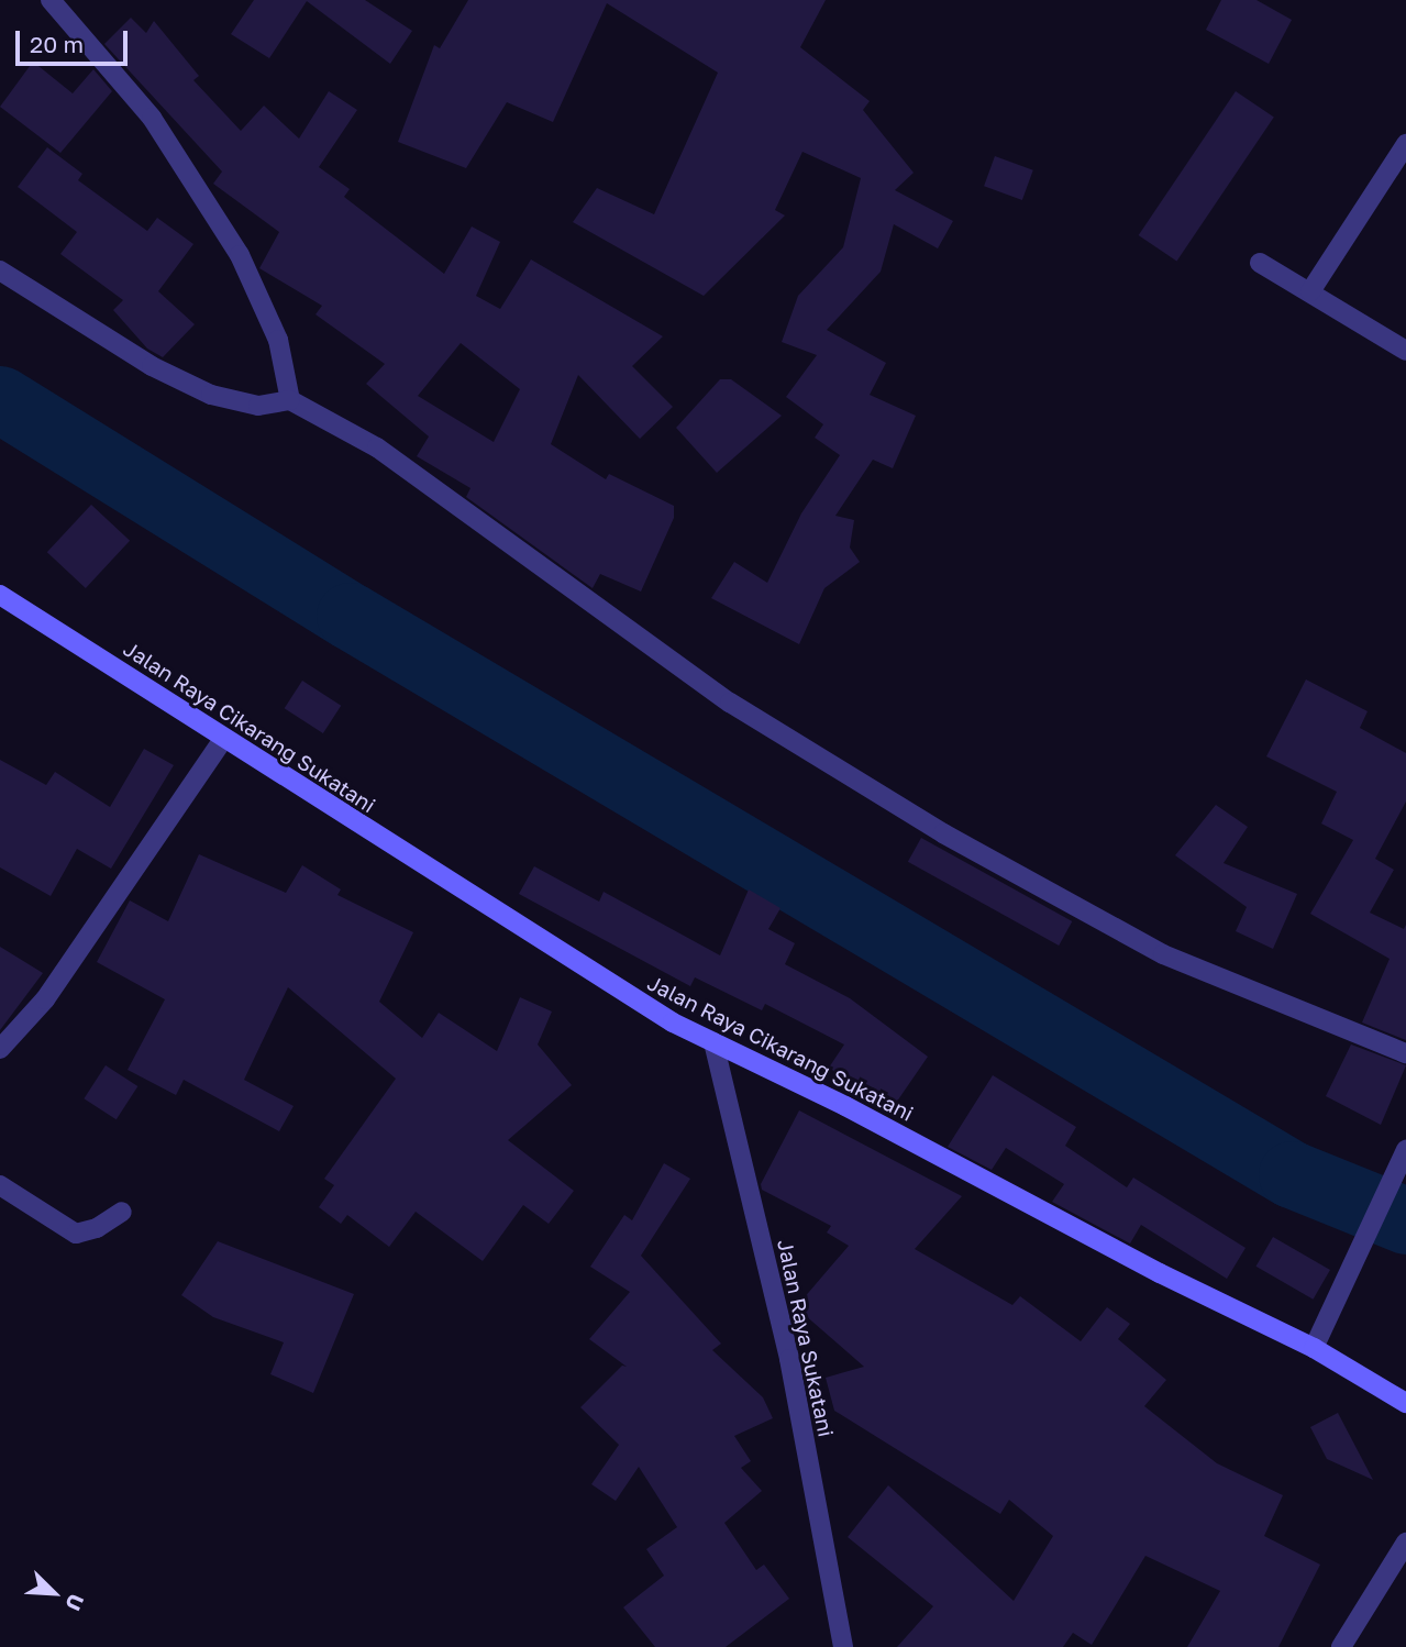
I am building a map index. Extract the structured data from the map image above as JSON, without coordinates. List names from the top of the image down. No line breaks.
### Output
{"streets":{"main road":["Jalan Raya Cikarang Sukatani"],"street":["Jalan Raya Sukatani"]},"crossings":[["Jalan Raya Cikarang Sukatani","Jalan Raya Sukatani"]],"scale_bar":"20 m","north":"bottom right"}
